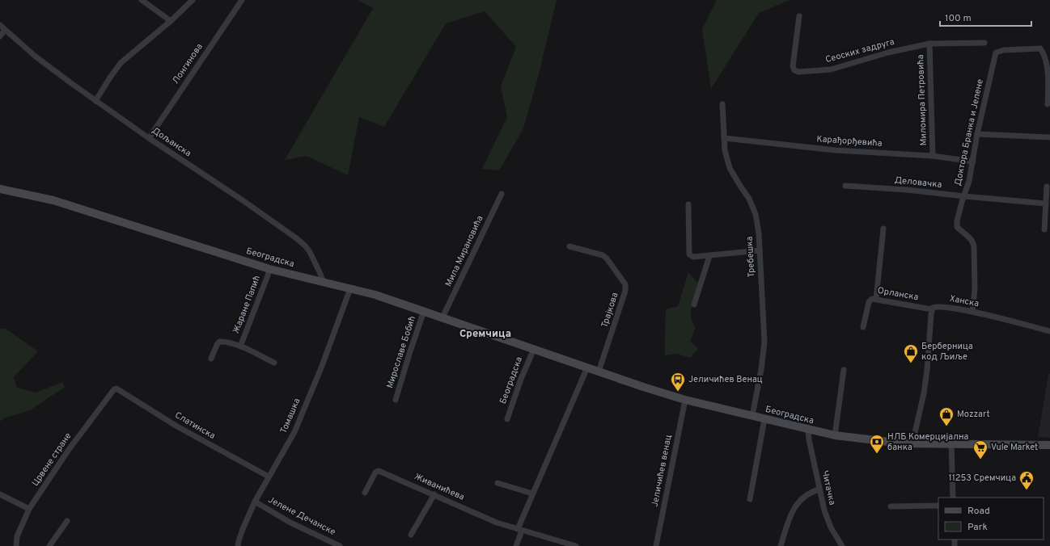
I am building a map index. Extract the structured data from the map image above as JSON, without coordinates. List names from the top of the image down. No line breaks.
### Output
{"streets":{"main road":["Београдска"],"street":["Сеоских задруга","Лонгинова","Миломира Петровића","Доктора Бранка и Јелене","Карађорђевића","Дољанска","Деловачка","Мила Мирановића","Требешка","Орланска","Ханска","Жаране Папић","Трајкова","Мирославе Бобић","Томашка","Слатинска","Црвене стране","Јеличићев венац","Живанићева","Читачка","Јелене Дечанске"]},"crossings":[["Сеоских задруга","Миломира Петровића"],["Лонгинова","Дољанска"],["Миломира Петровића","Карађорђевића"],["Доктора Бранка и Јелене","Карађорђевића"],["Доктора Бранка и Јелене","Деловачка"],["Доктора Бранка и Јелене","Ханска"],["Карађорђевића","Требешка"],["Дољанска","Београдска"],["Мила Мирановића","Београдска"],["Требешка","Београдска"],["Београдска","Жаране Папић"],["Београдска","Трајкова"],["Београдска","Мирославе Бобић"],["Београдска","Томашка"],["Београдска","Јеличићев венац"],["Београдска","Читачка"],["Орланска","Ханска"],["Томашка","Слатинска"],["Томашка","Јелене Дечанске"],["Слатинска","Црвене стране"]],"districts":["Сремчица"],"places":{"shop":["Берберница код Љиље","Mozzart"],"bus stop":["Јеличићев Венац"],"bank":["НЛБ Комерцијална банка"],"supermarket":["Vule Market"],"public building":["11253 Сремчица"]},"legend":["Road","Park"],"scale_bar":"100 m"}
